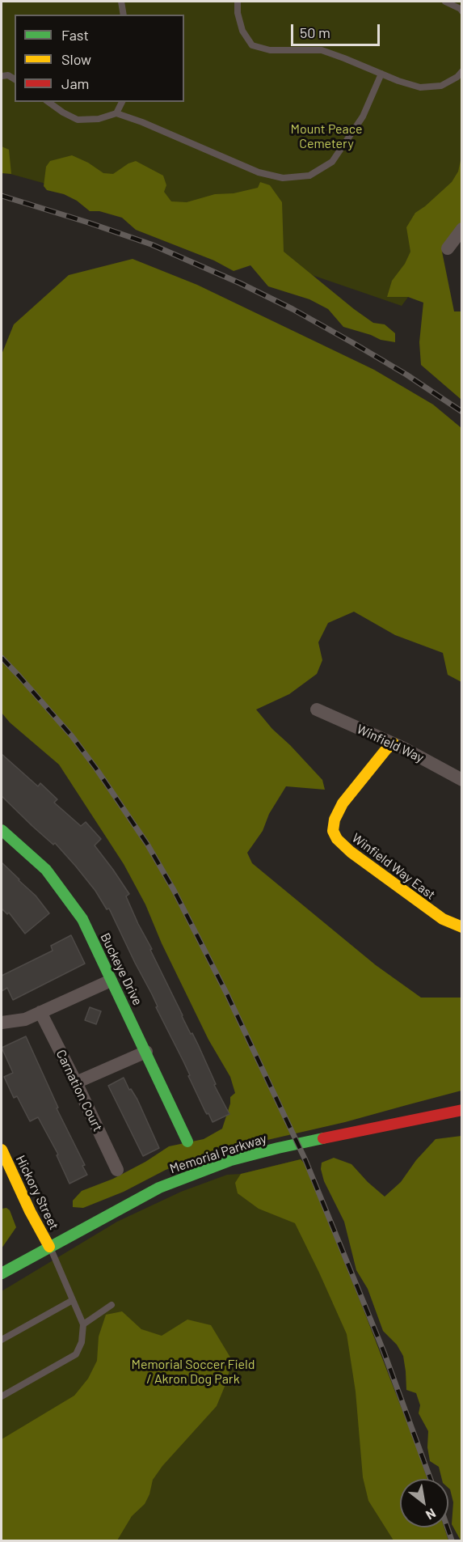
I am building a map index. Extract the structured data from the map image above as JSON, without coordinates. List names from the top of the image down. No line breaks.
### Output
{"streets":{"street":["Winfield Way","Winfield Way East","Buckeye Drive","Carnation Court","Memorial Parkway","Hickory Street"]},"crossings":[["Winfield Way","Winfield Way East"],["Memorial Parkway","Hickory Street"]],"parks":["Mount Peace Cemetery","Memorial Soccer Field / Akron Dog Park"],"legend":["Fast","Slow","Jam"],"scale_bar":"50 m","north":"bottom right"}
